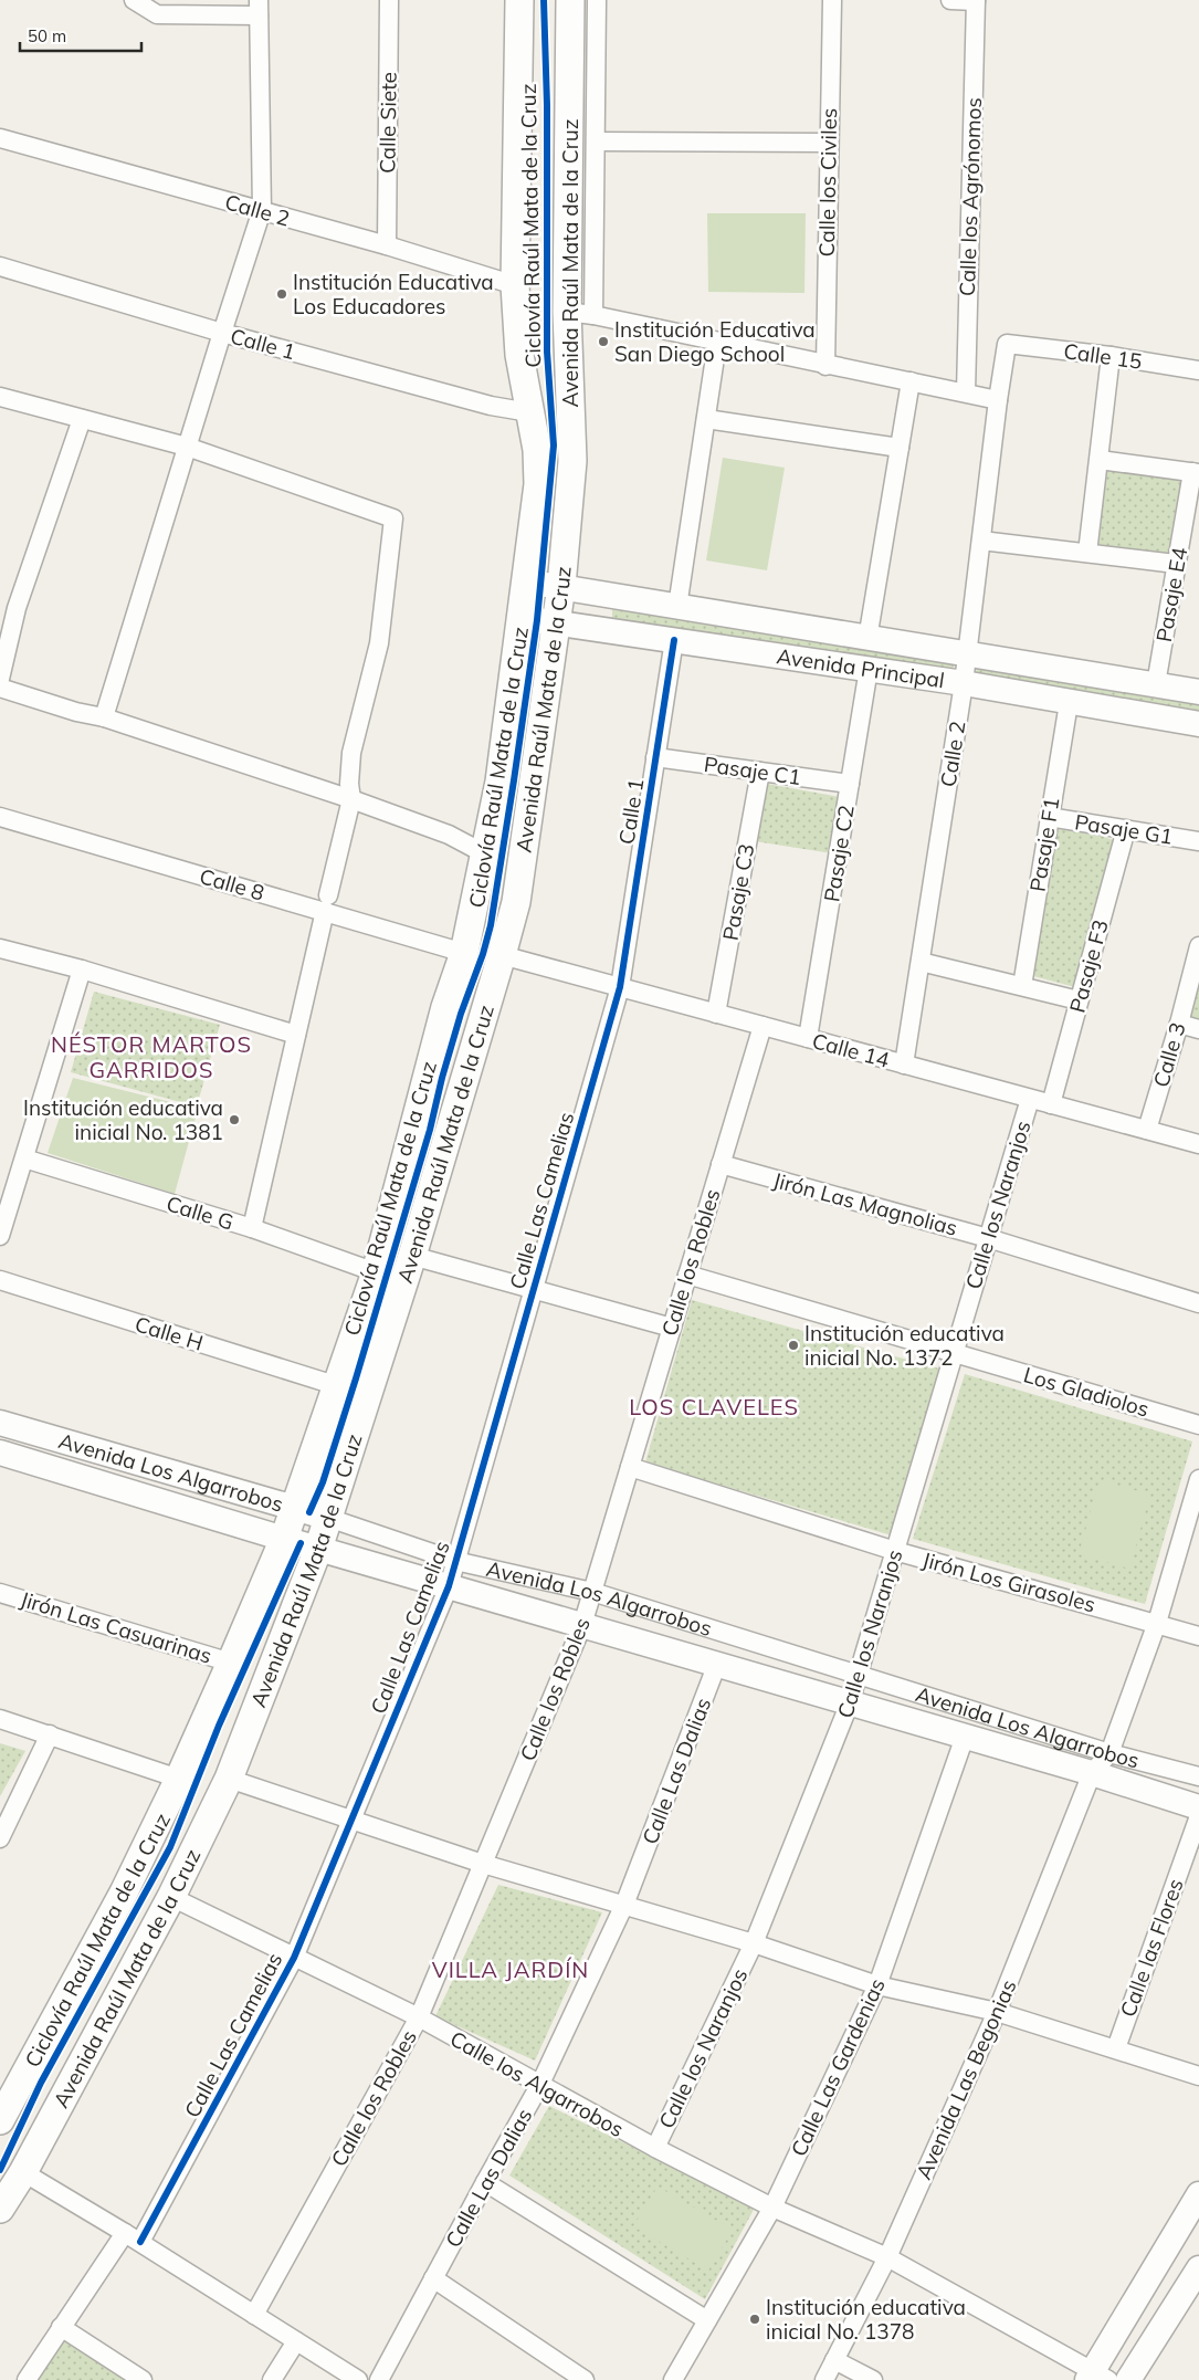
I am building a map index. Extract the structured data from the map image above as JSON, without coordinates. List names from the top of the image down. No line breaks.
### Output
{"streets":{"main road":["Avenida Raúl Mata de la Cruz"],"street":["Calle Siete","Calle los Civiles","Calle los Agrónomos","Calle 2","Calle 1","Calle 15","Pasaje E4","Avenida Principal","Pasaje C1","Pasaje G1","Pasaje F1","Pasaje C2","Calle 8","Pasaje C3","Pasaje F3","Calle 14","Calle 3","Calle Las Camelias","Jirón Las Magnolias","Calle los Naranjos","Calle G","Calle los Robles","Calle H","Los Gladiolos","Avenida Los Algarrobos","Jirón Los Girasoles","Jirón Las Casuarinas","Calle Las Dalias","Calle las Flores","Calle Las Gardenias","Avenida Las Begonias","Calle los Algarrobos"],"cycle path":["Ciclovía Raúl Mata de la Cruz"]},"crossings":[["Calle Siete","Calle 2"],["Calle 2","Avenida Raúl Mata de la Cruz"],["Calle 2","Calle 15"],["Calle 2","Avenida Principal"],["Calle 2","Calle 14"],["Avenida Raúl Mata de la Cruz","Calle 1"],["Avenida Raúl Mata de la Cruz","Avenida Principal"],["Avenida Raúl Mata de la Cruz","Calle 8"],["Avenida Raúl Mata de la Cruz","Calle 14"],["Avenida Raúl Mata de la Cruz","Calle G"],["Avenida Raúl Mata de la Cruz","Calle H"],["Avenida Raúl Mata de la Cruz","Avenida Los Algarrobos"],["Avenida Raúl Mata de la Cruz","Jirón Las Casuarinas"],["Avenida Raúl Mata de la Cruz","Calle los Algarrobos"],["Calle 1","Avenida Principal"],["Calle 1","Pasaje C1"],["Calle 1","Calle 14"],["Calle 1","Calle Las Camelias"],["Pasaje E4","Avenida Principal"],["Avenida Principal","Pasaje F1"],["Avenida Principal","Pasaje C2"],["Pasaje C1","Pasaje C2"],["Pasaje C1","Pasaje C3"],["Pasaje G1","Pasaje F1"],["Pasaje G1","Pasaje F3"],["Pasaje C2","Calle 14"],["Pasaje C3","Calle 14"],["Pasaje F3","Calle 14"],["Calle 14","Calle 3"],["Calle 14","Calle Las Camelias"],["Calle 14","Calle los Naranjos"],["Calle 14","Calle los Robles"],["Calle Las Camelias","Avenida Los Algarrobos"],["Calle Las Camelias","Calle los Algarrobos"],["Jirón Las Magnolias","Calle los Naranjos"],["Jirón Las Magnolias","Calle los Robles"],["Calle los Naranjos","Los Gladiolos"],["Calle los Naranjos","Avenida Los Algarrobos"],["Calle los Naranjos","Jirón Los Girasoles"],["Calle los Naranjos","Calle los Algarrobos"],["Calle los Robles","Los Gladiolos"],["Calle los Robles","Avenida Los Algarrobos"],["Calle los Robles","Jirón Los Girasoles"],["Calle los Robles","Calle los Algarrobos"],["Avenida Los Algarrobos","Calle Las Dalias"],["Avenida Los Algarrobos","Calle Las Gardenias"],["Avenida Los Algarrobos","Avenida Las Begonias"],["Calle Las Dalias","Calle los Algarrobos"],["Calle Las Gardenias","Calle los Algarrobos"],["Avenida Las Begonias","Calle los Algarrobos"]],"districts":["NÉSTOR MARTOS GARRIDOS","LOS CLAVELES","VILLA JARDÍN"],"places":["Institución Educativa Los Educadores","Institución Educativa San Diego School","Institución educativa inicial No. 1381","Institución educativa inicial No. 1372","Institución educativa inicial No. 1378"],"scale_bar":"50 m"}
